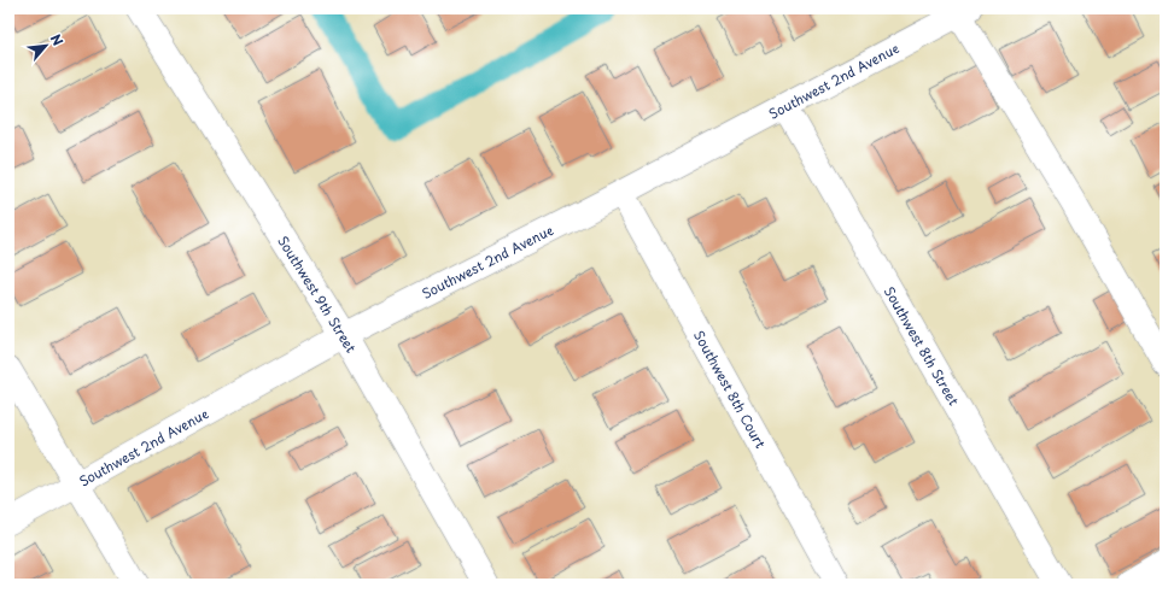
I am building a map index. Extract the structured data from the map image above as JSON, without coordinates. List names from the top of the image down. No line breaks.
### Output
{"streets":{"street":["Southwest 2nd Avenue","Southwest 9th Street","Southwest 8th Street","Southwest 8th Court"]},"crossings":[["Southwest 2nd Avenue","Southwest 9th Street"],["Southwest 2nd Avenue","Southwest 8th Street"],["Southwest 2nd Avenue","Southwest 8th Court"]],"north":"top right"}
